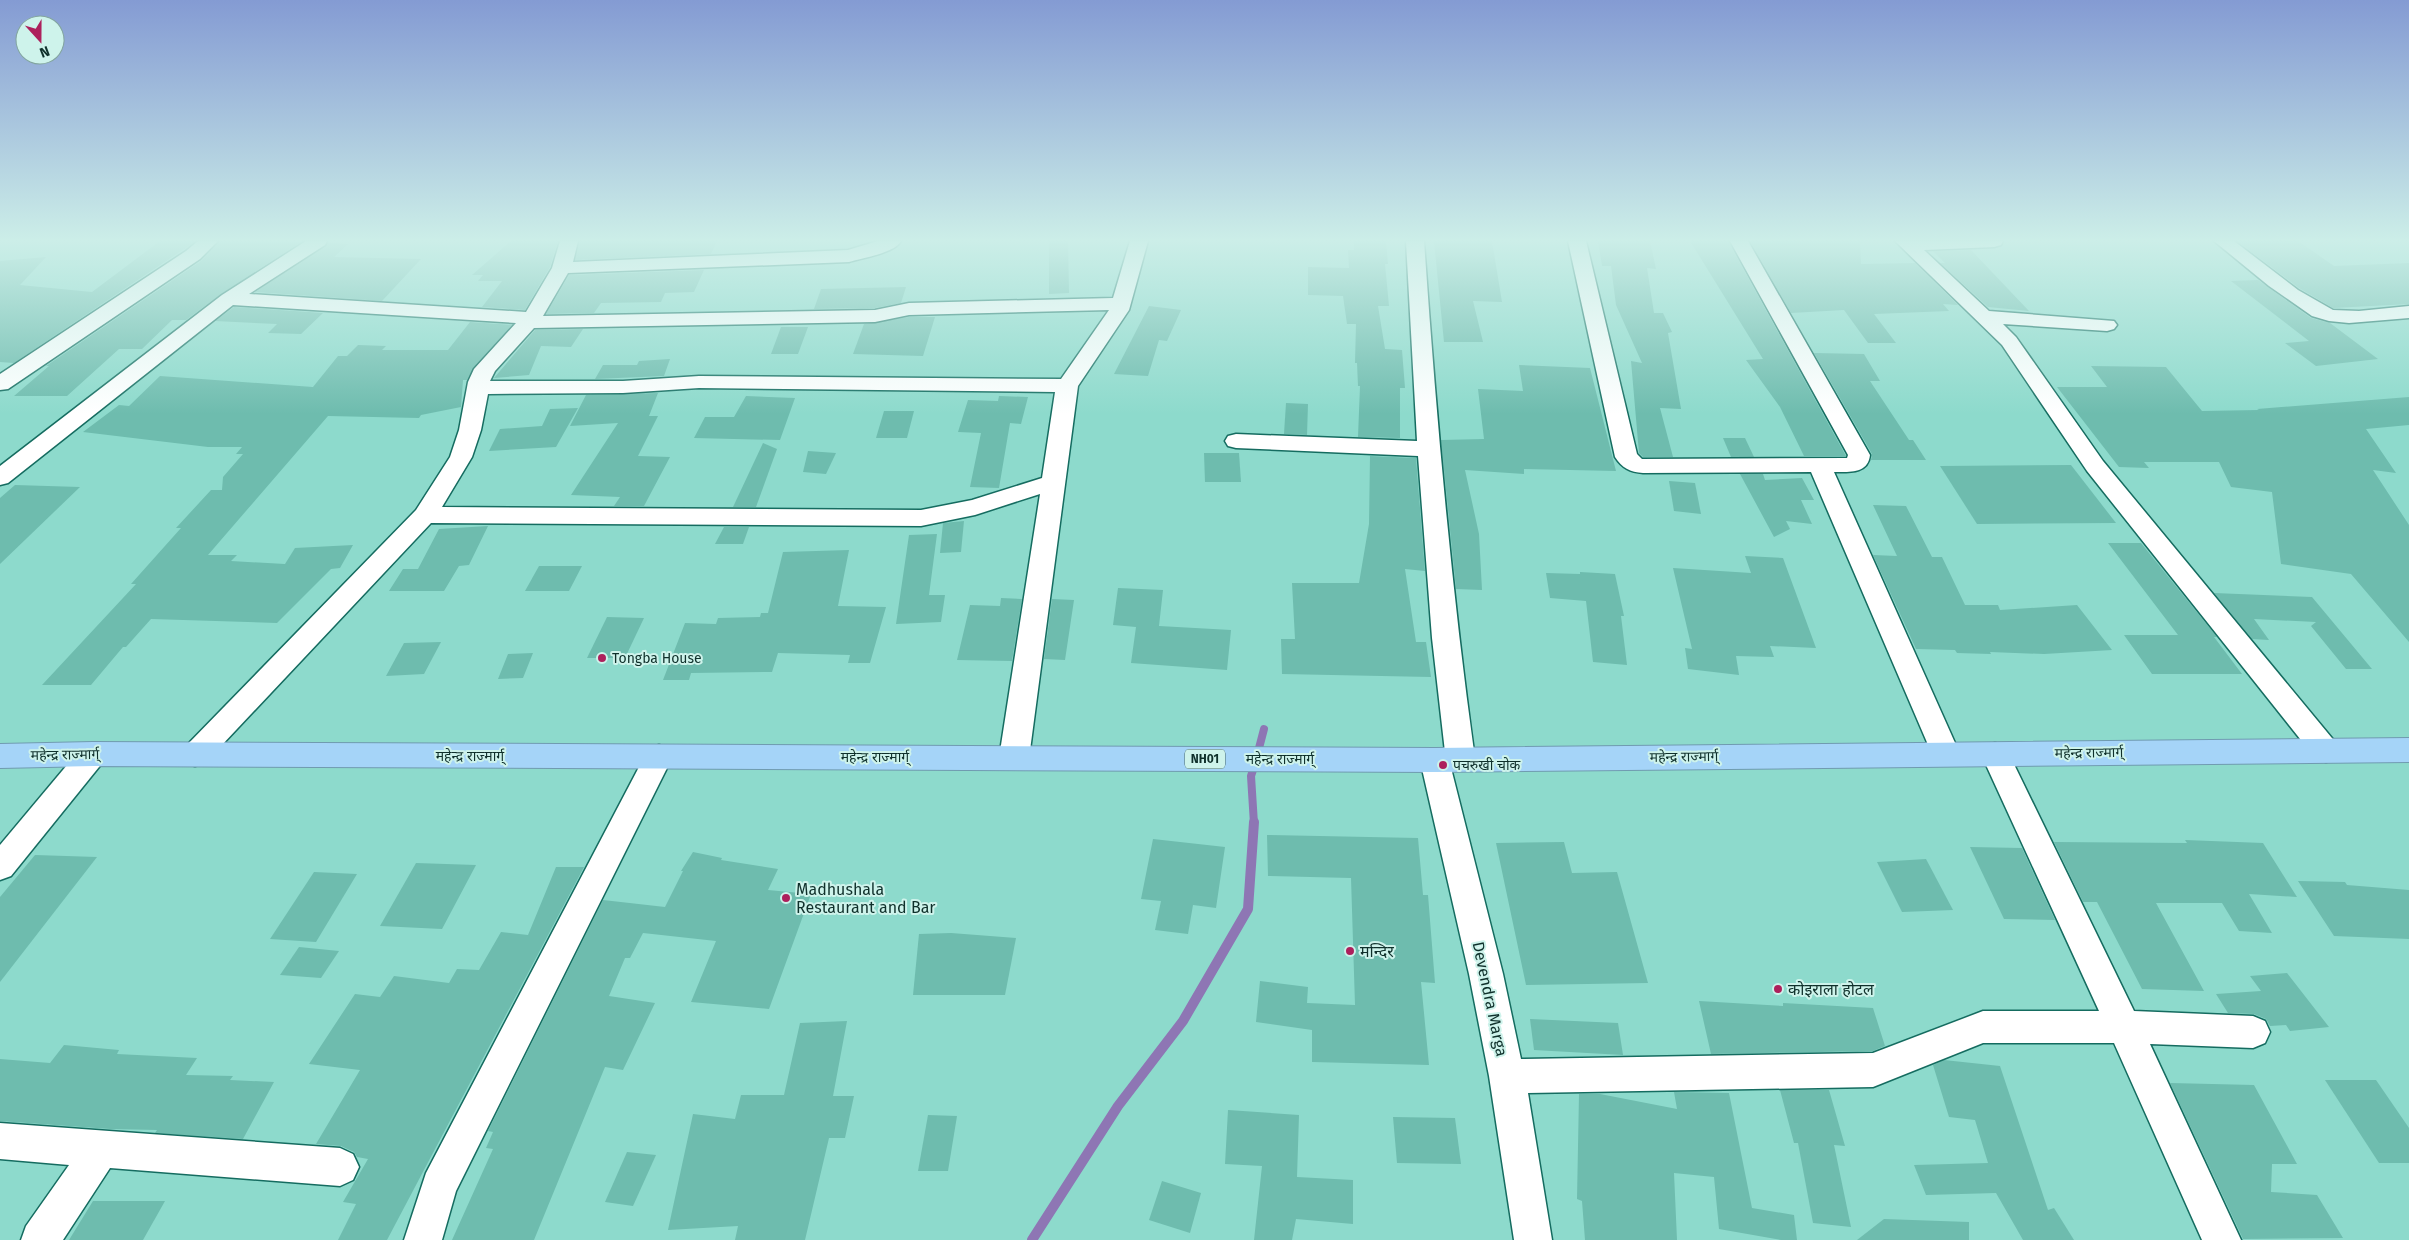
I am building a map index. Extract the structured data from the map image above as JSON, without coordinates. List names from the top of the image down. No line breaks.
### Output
{"streets":{"highway":["महेन्द्र राज्मार्ग्","NH01"],"street":["Devendra Marga"]},"crossings":[["महेन्द्र राज्मार्ग्","Devendra Marga"]],"places":["Tongba House","पचरुखी चोक","Madhushala Restaurant and Bar","मन्दिर","कोइराला होटल"],"north":"bottom"}
